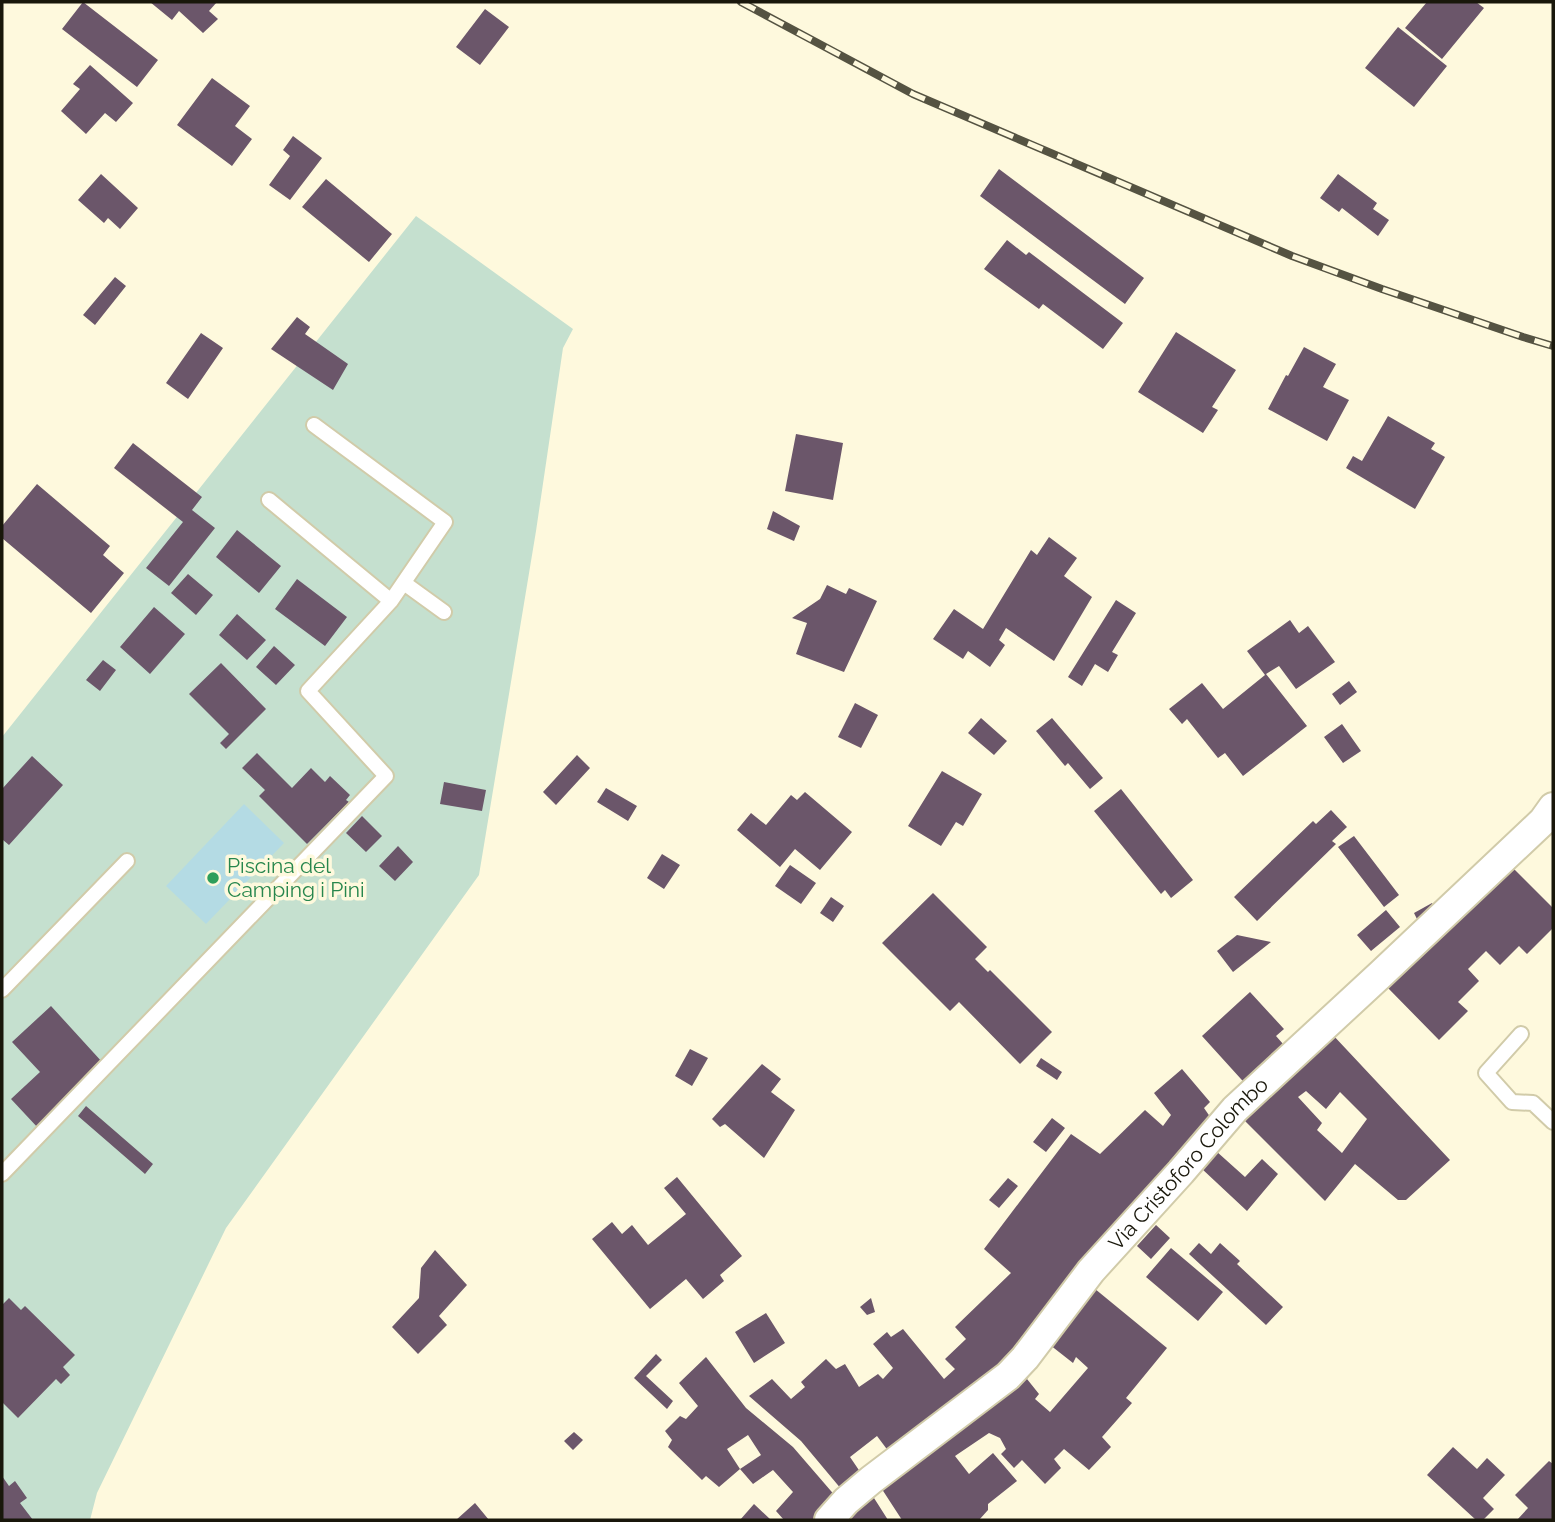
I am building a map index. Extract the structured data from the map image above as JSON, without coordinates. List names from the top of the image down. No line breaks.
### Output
{"streets":{"street":["Via Cristoforo Colombo"]},"places":["Piscina del Camping i Pini"]}
